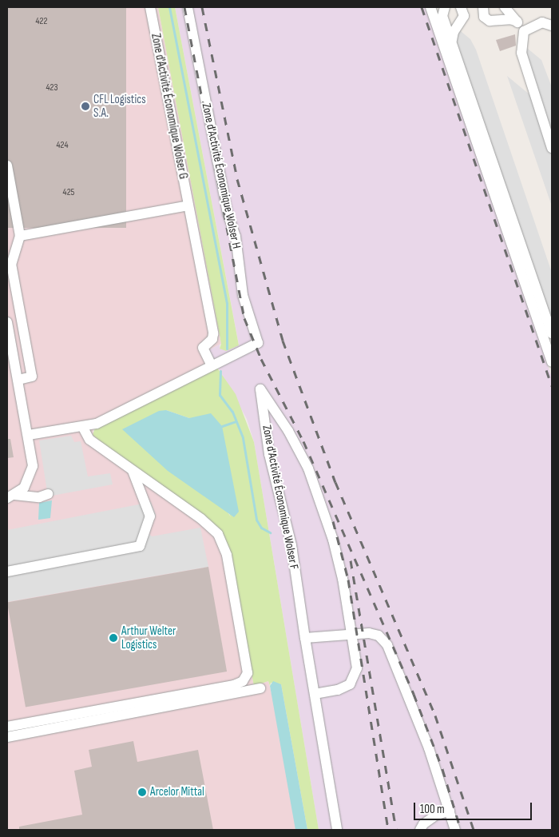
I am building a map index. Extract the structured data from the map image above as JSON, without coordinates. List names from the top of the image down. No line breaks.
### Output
{"streets":{"lane":["Zone d'Activité Économique Wolser G","Zone d'Activité Économique Wolser H","Zone d'Activité Économique Wolser F"]},"crossings":[["Zone d'Activité Économique Wolser G","Zone d'Activité Économique Wolser H"]],"places":["CFL Logistics S.A.","Arthur Welter Logistics","Arcelor Mittal"],"house_numbers":["422","423","424","425"],"scale_bar":"100 m"}
